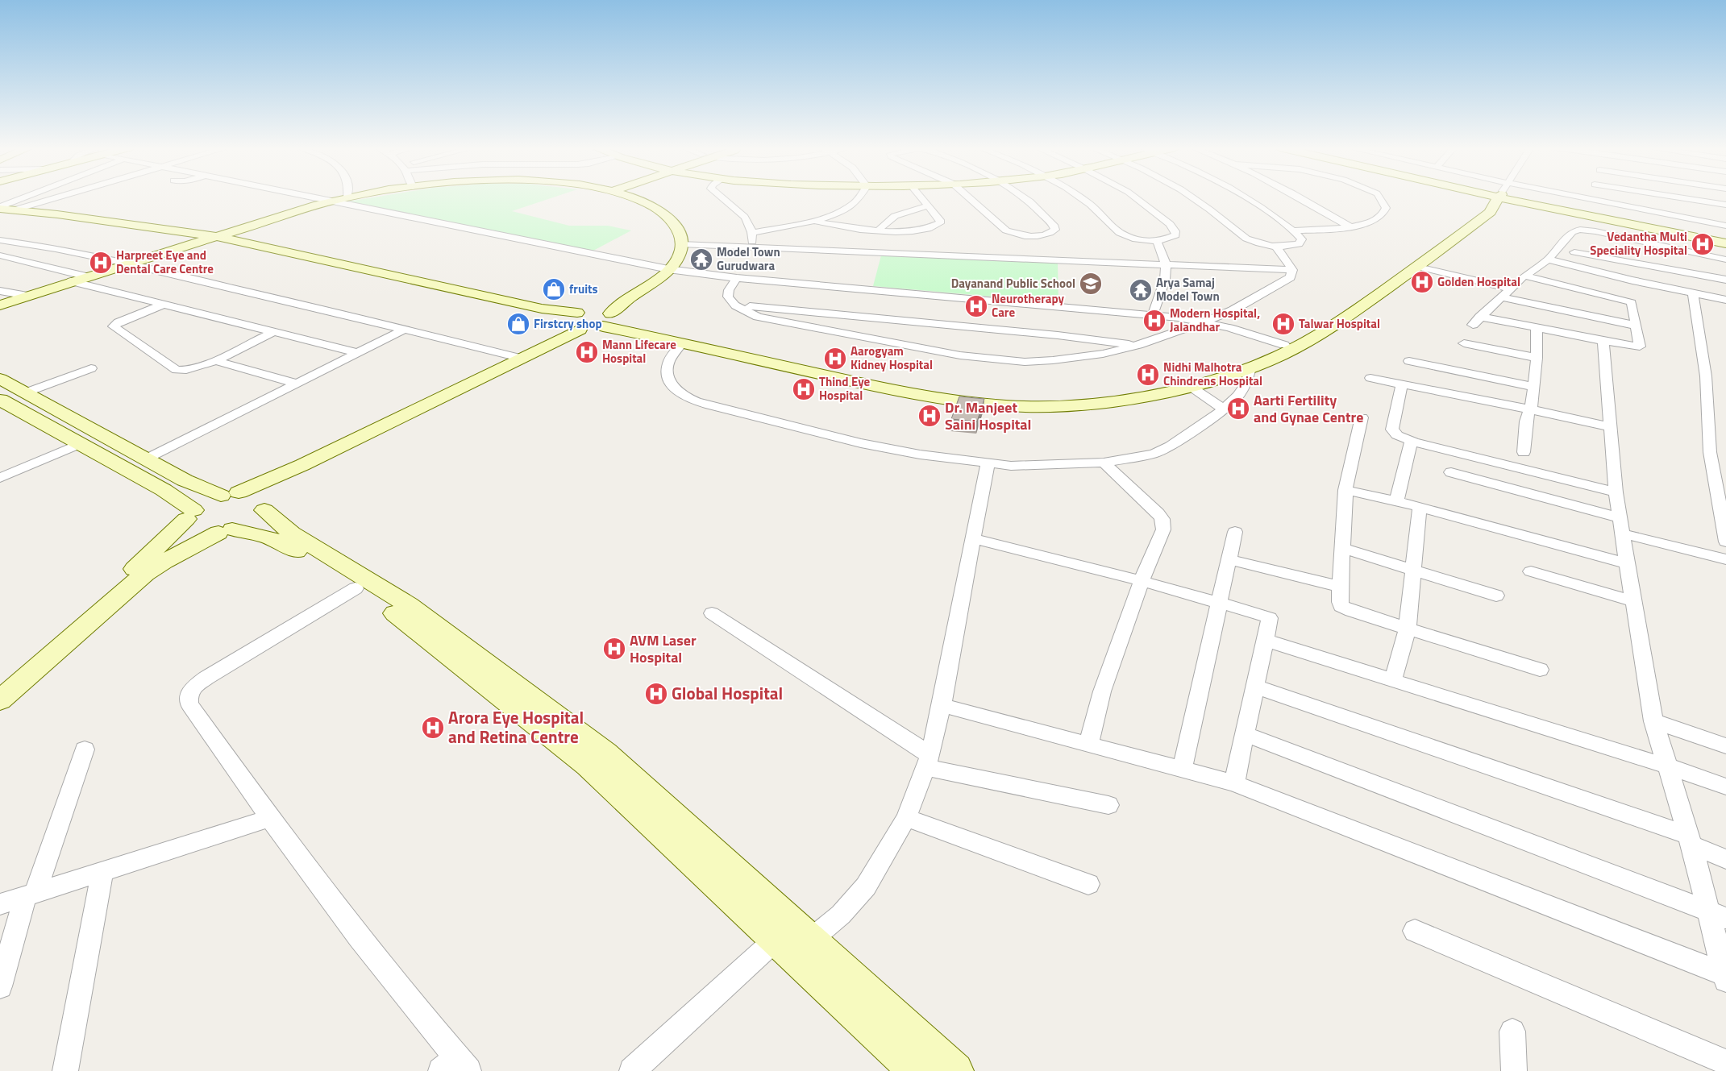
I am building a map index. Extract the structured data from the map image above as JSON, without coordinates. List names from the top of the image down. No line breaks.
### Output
{"places":{"hospital":["Vedantha Multi Speciality Hospital","Harpreet Eye and Dental Care Centre","Golden Hospital","Neurotherapy Care","Modern Hospital, Jalandhar","Talwar Hospital","Mann Lifecare Hospital","Aarogyam Kidney Hospital","Nidhi Malhotra Chindrens Hospital","Thind Eye Hospital","Aarti Fertility and Gynae Centre","Dr. Manjeet Saini Hospital","AVM Laser Hospital","Global Hospital","Arora Eye Hospital and Retina Centre"],"temple":["Model Town Gurudwara","Arya Samaj Model Town"],"school or university":["Dayanand Public School"],"shop":["fruits","Firstcry shop"]}}
